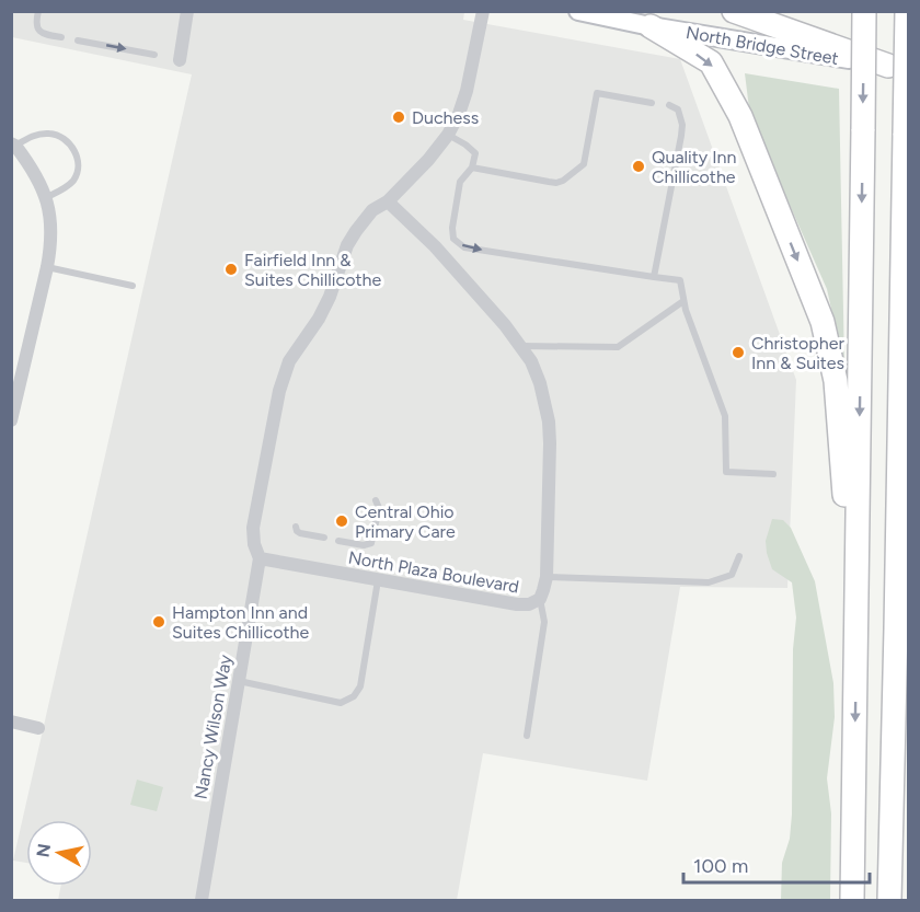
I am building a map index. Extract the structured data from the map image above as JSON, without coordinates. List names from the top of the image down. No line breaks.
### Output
{"streets":{"main road":["North Bridge Street"],"street":["North Plaza Boulevard","Nancy Wilson Way"]},"crossings":[["North Plaza Boulevard","Nancy Wilson Way"]],"places":["Duchess","Quality Inn Chillicothe","Fairfield Inn & Suites Chillicothe","Christopher Inn & Suites","Central Ohio Primary Care","Hampton Inn and Suites Chillicothe"],"scale_bar":"100 m","north":"left"}
